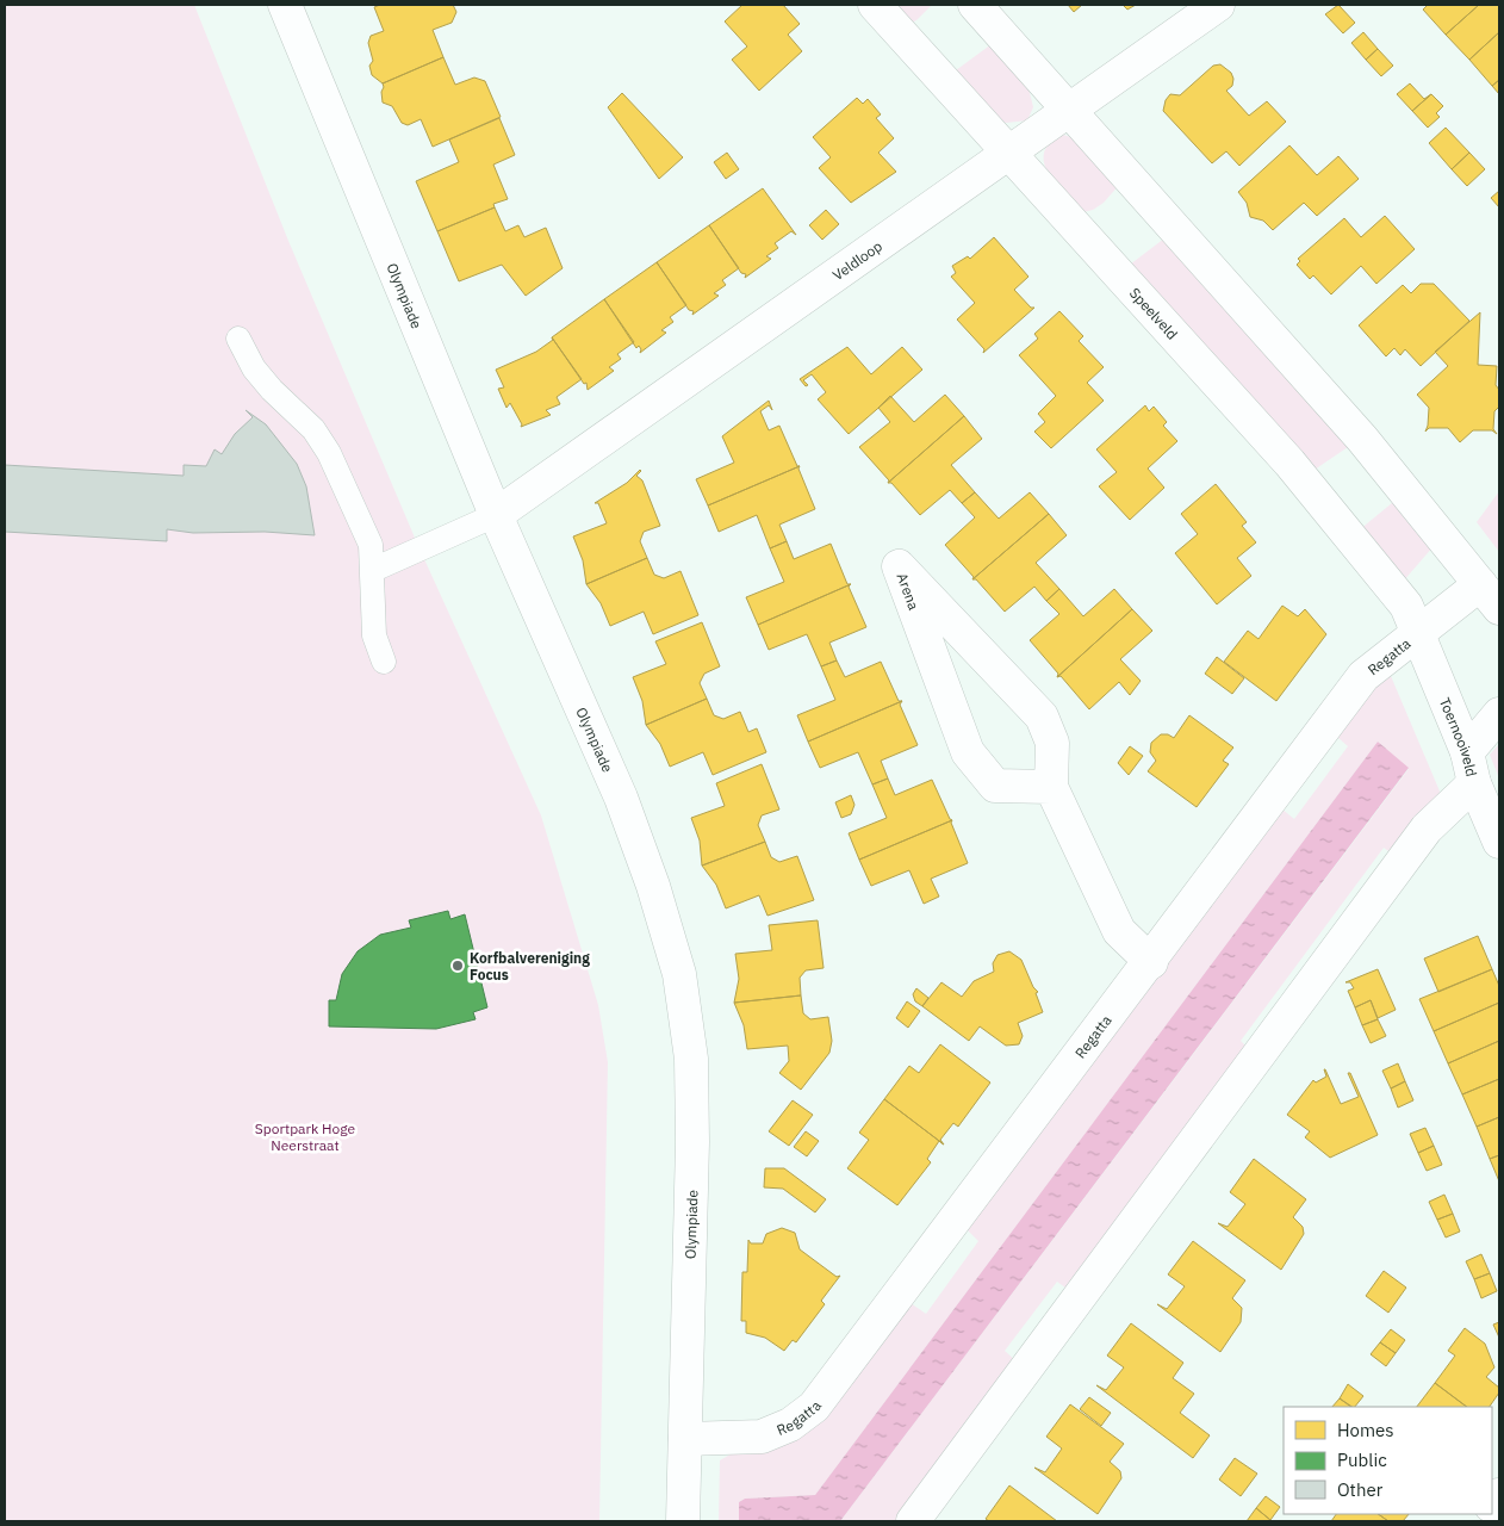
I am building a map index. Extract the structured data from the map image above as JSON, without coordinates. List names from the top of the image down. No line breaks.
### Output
{"streets":{"street":["Veldloop","Olympiade","Speelveld","Arena","Regatta","Toernooiveld"]},"crossings":[["Veldloop","Olympiade"],["Veldloop","Speelveld"],["Olympiade","Regatta"],["Speelveld","Regatta"],["Speelveld","Toernooiveld"],["Arena","Regatta"],["Regatta","Toernooiveld"]],"parks":["Sportpark Hoge Neerstraat"],"places":["Korfbalvereniging Focus"],"legend":["Homes","Public","Other"]}
